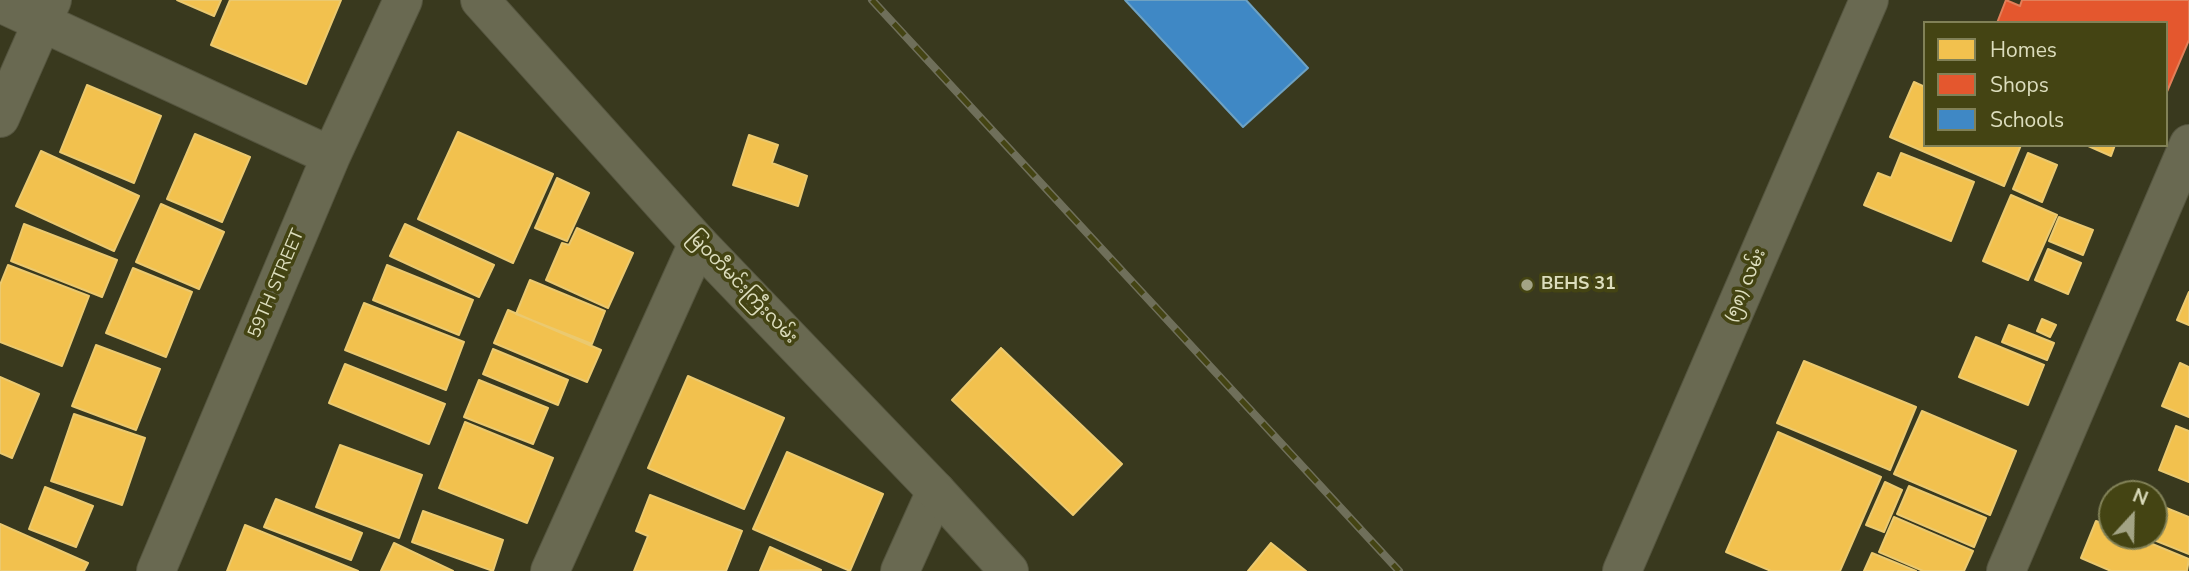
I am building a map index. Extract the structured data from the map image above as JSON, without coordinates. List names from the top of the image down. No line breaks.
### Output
{"streets":{"street":["59TH STREET","(၅၈) လမ်း","မြဝတီမင်းကြီးလမ်း"]},"places":["BEHS 31"],"legend":["Homes","Shops","Schools"],"north":"top"}
